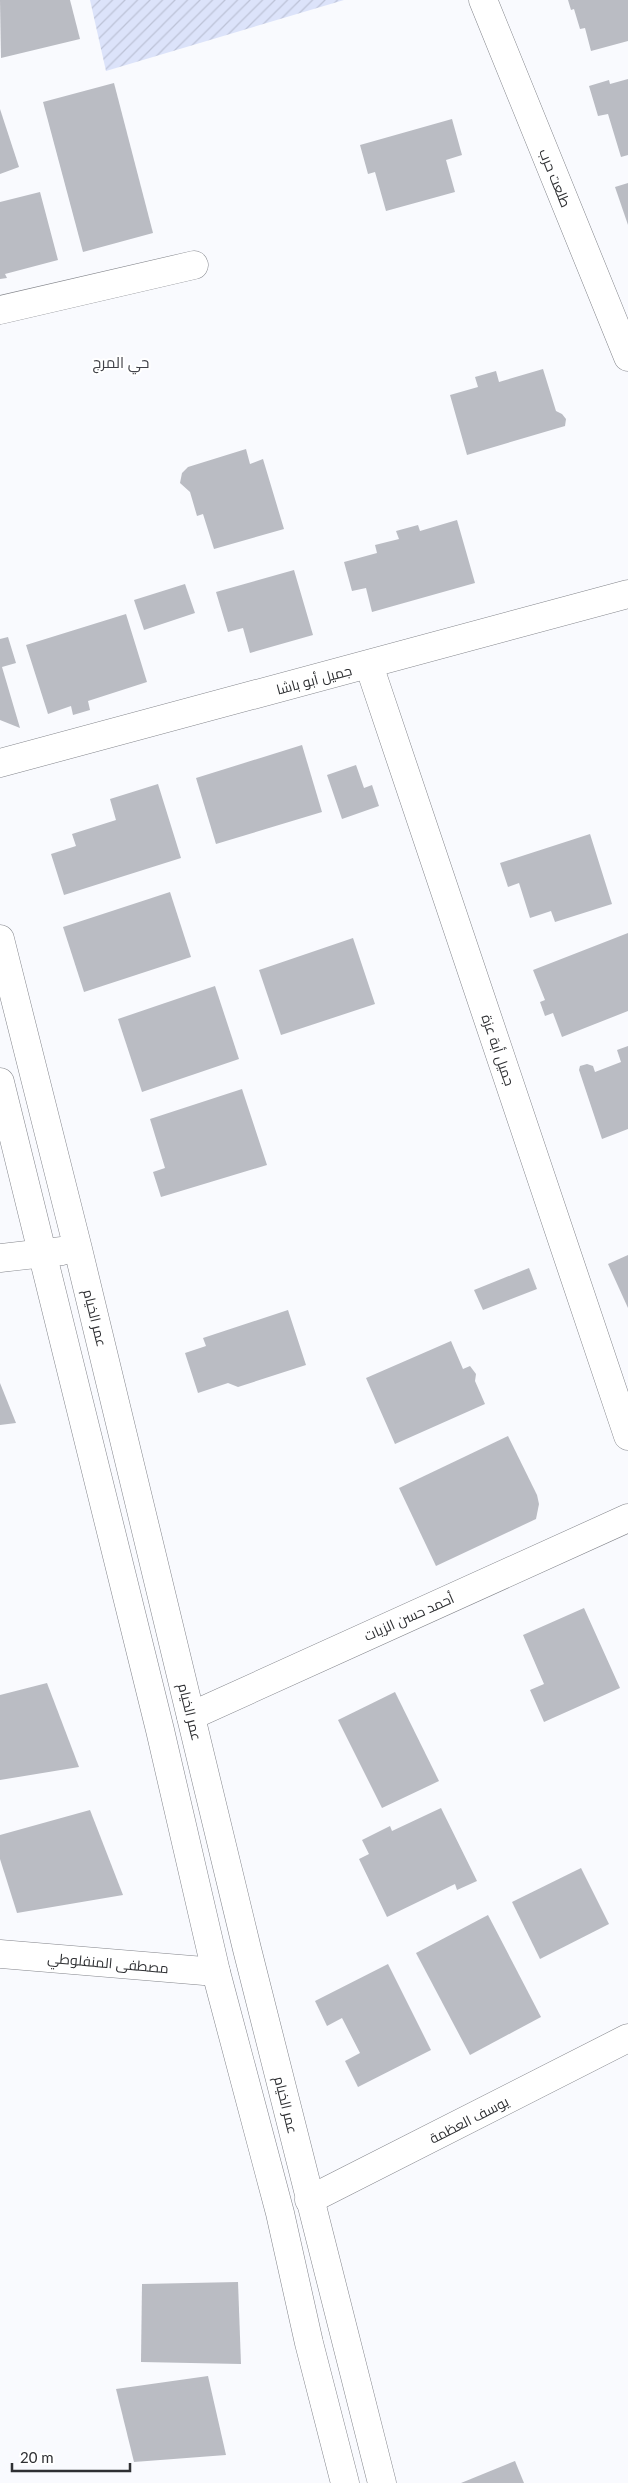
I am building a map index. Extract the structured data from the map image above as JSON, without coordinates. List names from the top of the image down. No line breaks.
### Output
{"streets":{"street":["طلعت حرب","جميل أبو باشا","جميل أبة عزة","عمر الخيام","أحمد حسن الزيات","مصطفى المنفلوطي","يوسف العظمة"]},"crossings":[["جميل أبو باشا","جميل أبة عزة"],["عمر الخيام","أحمد حسن الزيات"],["عمر الخيام","يوسف العظمة"]],"districts":["حي المرج"],"scale_bar":"20 m"}
